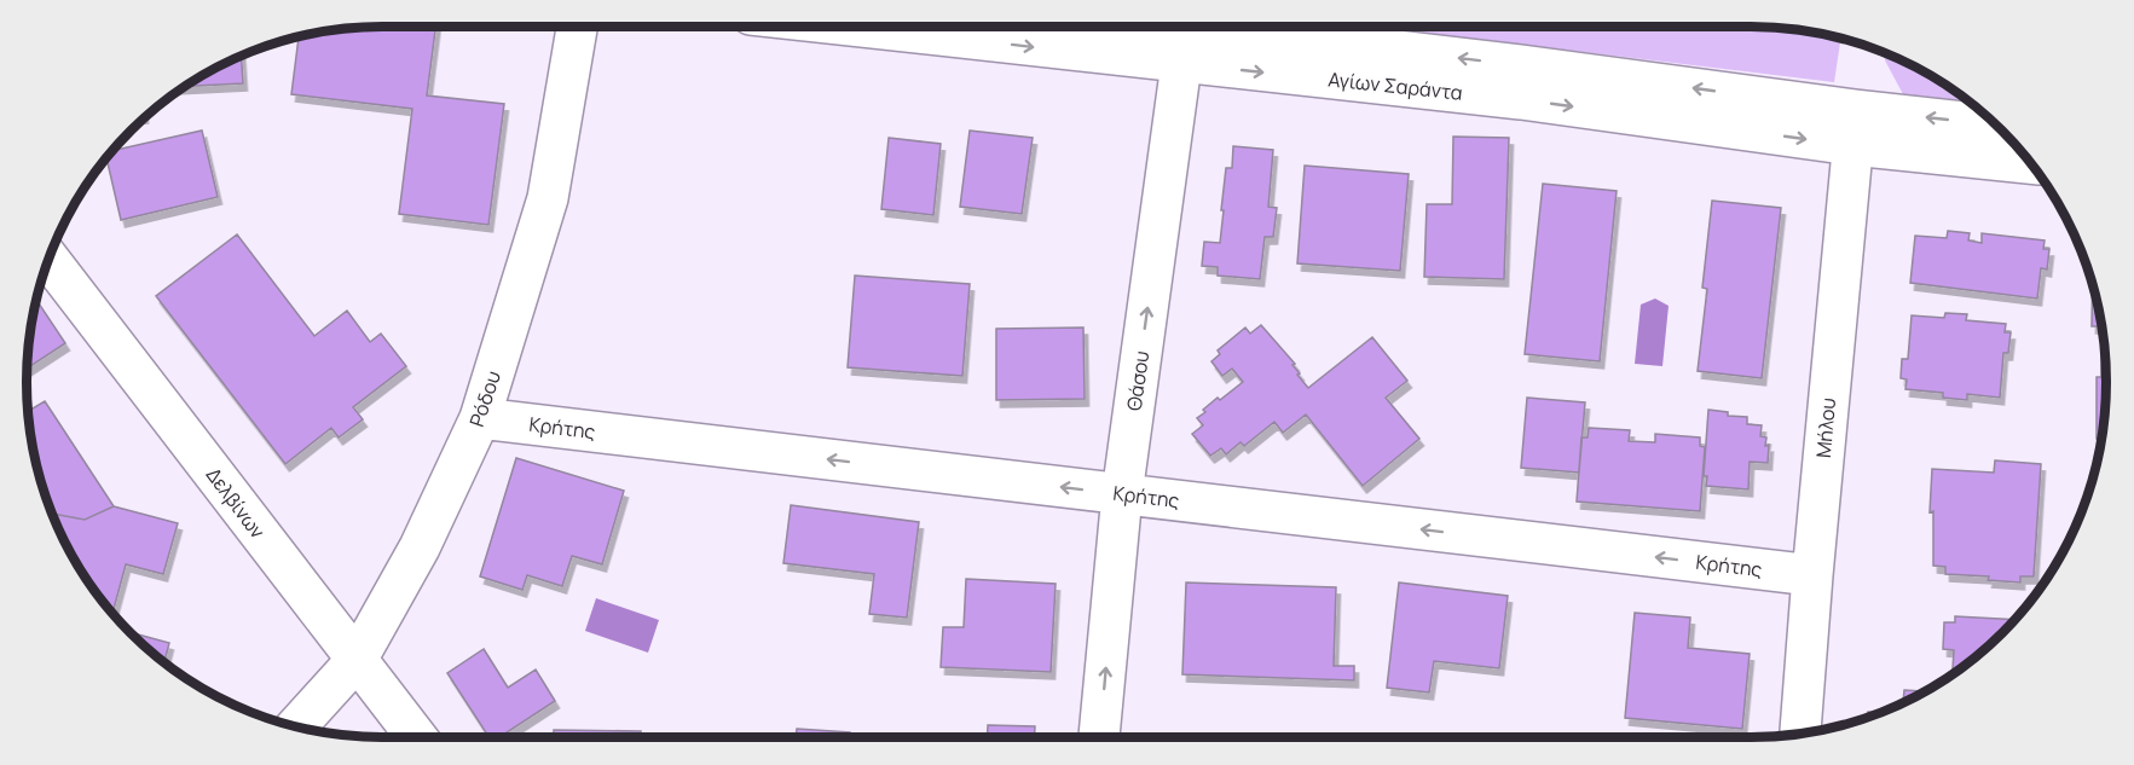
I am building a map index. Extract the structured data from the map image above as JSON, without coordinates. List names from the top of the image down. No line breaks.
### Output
{"streets":{"street":["Αγίων Σαράντα","Θάσου","Ρόδου","Κρήτης","Μήλου","Δελβίνων"]},"crossings":[["Αγίων Σαράντα","Θάσου"],["Αγίων Σαράντα","Μήλου"],["Θάσου","Κρήτης"],["Ρόδου","Κρήτης"],["Ρόδου","Δελβίνων"],["Κρήτης","Μήλου"]],"one_way":["Θάσου","Κρήτης"]}
